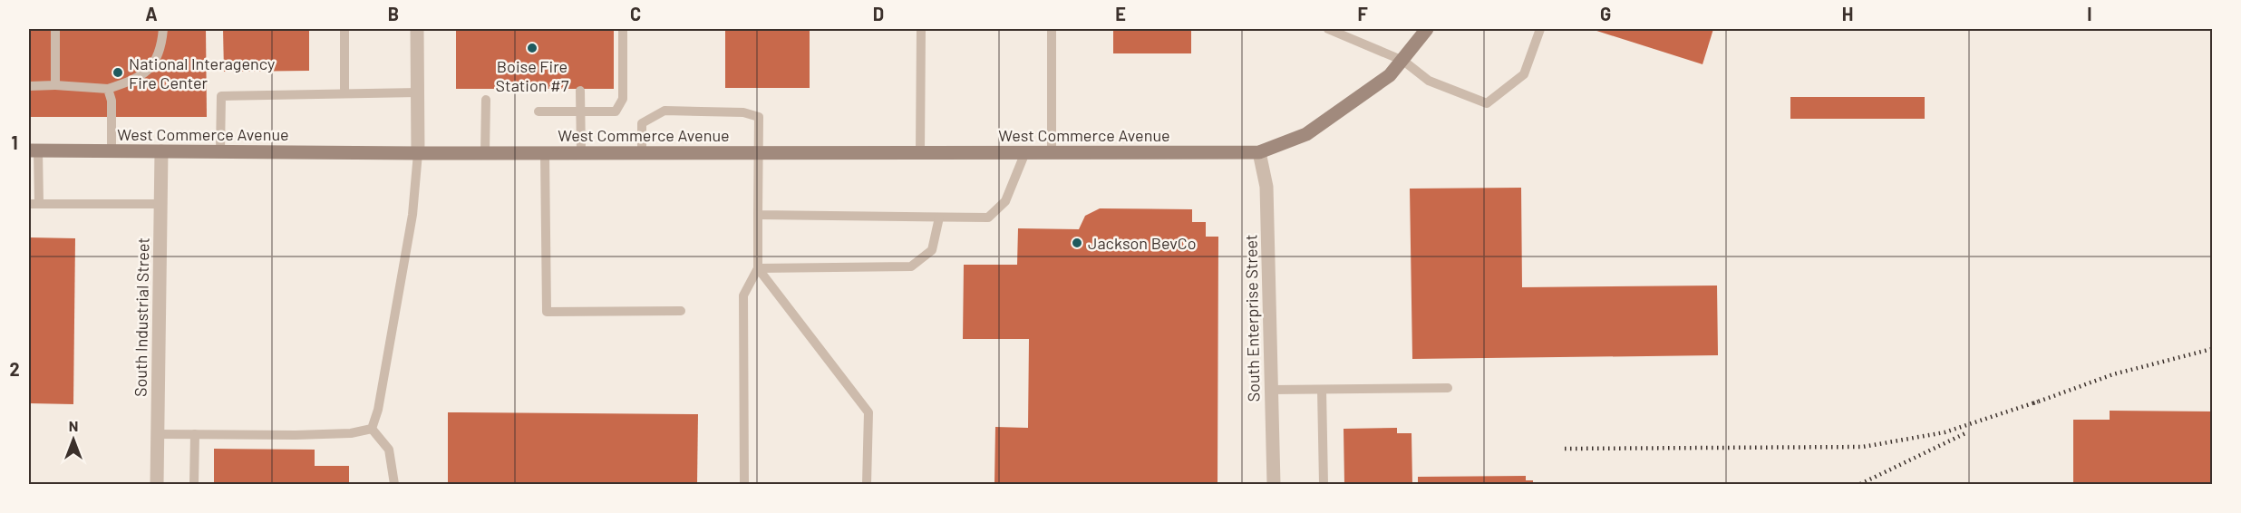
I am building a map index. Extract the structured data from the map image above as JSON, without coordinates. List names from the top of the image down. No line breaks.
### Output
{"streets":{"street":["West Commerce Avenue","South Industrial Street","South Enterprise Street"]},"crossings":[["West Commerce Avenue","South Industrial Street"],["West Commerce Avenue","South Enterprise Street"]],"places":["Boise Fire Station #7","National Interagency Fire Center","Jackson BevCo"],"north":"top","grid":{"columns":["A","B","C","D","E","F","G","H","I"],"rows":["1","2"]}}
